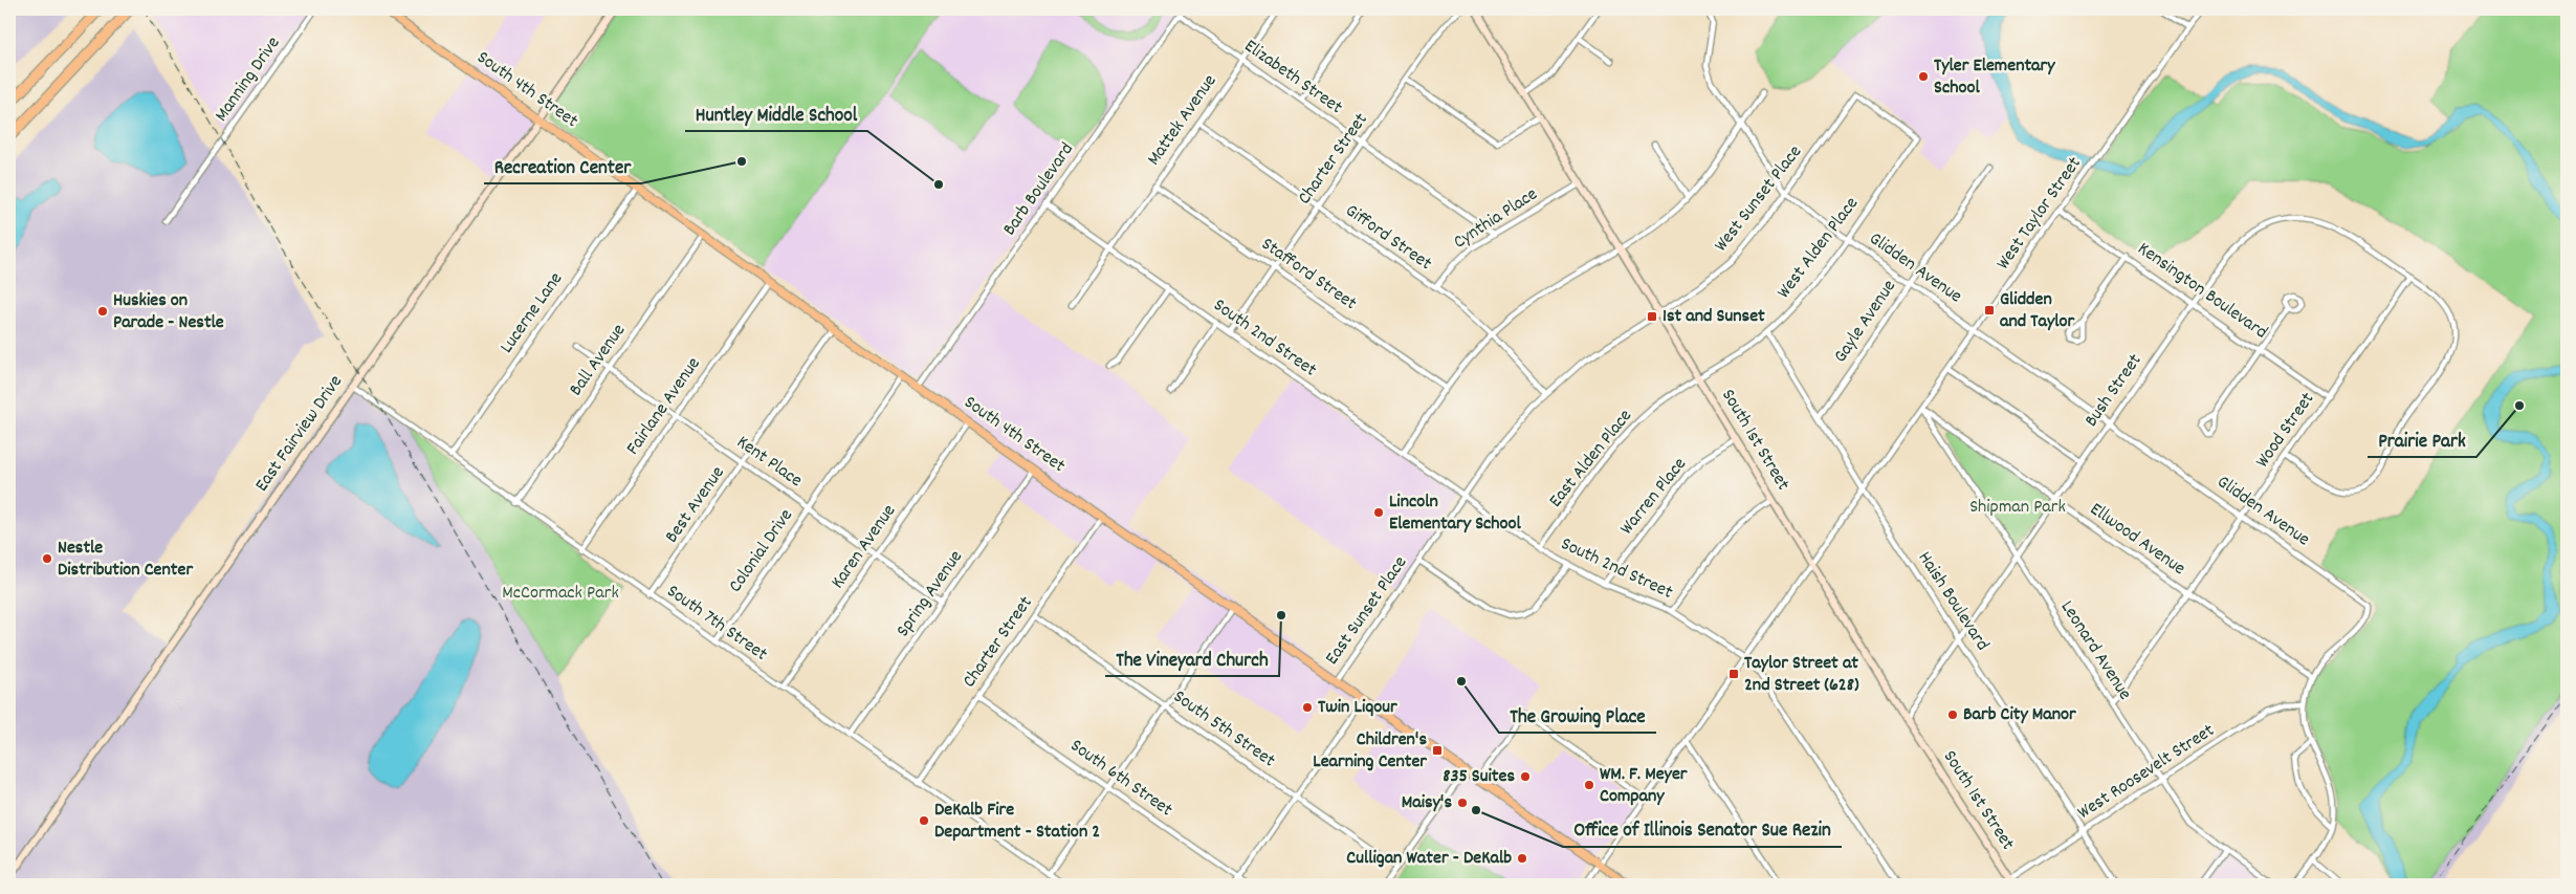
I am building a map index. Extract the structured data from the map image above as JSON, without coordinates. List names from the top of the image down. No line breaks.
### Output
{"streets":{"main road":["South 4th Street"],"street":["Elizabeth Street","Manning Drive","Mattek Avenue","Charter Street","Barb Boulevard","West Sunset Place","West Taylor Street","Cynthia Place","Gifford Street","West Alden Place","Glidden Avenue","Stafford Street","Kensington Boulevard","Lucerne Lane","Gayle Avenue","South 2nd Street","Ball Avenue","Bush Street","Fairlane Avenue","Wood Street","East Fairview Drive","South 1st Street","East Alden Place","Kent Place","Warren Place","Best Avenue","Ellwood Avenue","Karen Avenue","Colonial Drive","Spring Avenue","Haish Boulevard","East Sunset Place","South 7th Street","Leonard Avenue","South 5th Street","West Roosevelt Street","South 6th Street"]},"crossings":[["Elizabeth Street","Mattek Avenue"],["Elizabeth Street","Charter Street"],["Elizabeth Street","Barb Boulevard"],["Elizabeth Street","Cynthia Place"],["South 4th Street","Charter Street"],["South 4th Street","Barb Boulevard"],["South 4th Street","West Taylor Street"],["South 4th Street","Lucerne Lane"],["South 4th Street","Ball Avenue"],["South 4th Street","Fairlane Avenue"],["South 4th Street","East Fairview Drive"],["South 4th Street","Best Avenue"],["South 4th Street","Karen Avenue"],["South 4th Street","Colonial Drive"],["South 4th Street","Spring Avenue"],["South 4th Street","East Sunset Place"],["Mattek Avenue","Gifford Street"],["Mattek Avenue","Stafford Street"],["Mattek Avenue","South 2nd Street"],["Charter Street","Gifford Street"],["Charter Street","Stafford Street"],["Charter Street","South 2nd Street"],["Charter Street","South 7th Street"],["Charter Street","South 5th Street"],["Charter Street","South 6th Street"],["Barb Boulevard","South 2nd Street"],["West Sunset Place","West Alden Place"],["West Sunset Place","Glidden Avenue"],["West Sunset Place","South 1st Street"],["West Sunset Place","East Sunset Place"],["West Taylor Street","Glidden Avenue"],["West Taylor Street","Kensington Boulevard"],["West Taylor Street","South 2nd Street"],["West Taylor Street","South 1st Street"],["West Taylor Street","Ellwood Avenue"],["West Taylor Street","Haish Boulevard"],["West Taylor Street","Leonard Avenue"],["Cynthia Place","Gifford Street"],["Cynthia Place","South 1st Street"],["Gifford Street","East Sunset Place"],["West Alden Place","Glidden Avenue"],["West Alden Place","South 1st Street"],["West Alden Place","East Alden Place"],["West Alden Place","Haish Boulevard"],["Glidden Avenue","Gayle Avenue"],["Glidden Avenue","Bush Street"],["Glidden Avenue","Wood Street"],["Glidden Avenue","Ellwood Avenue"],["Kensington Boulevard","Bush Street"],["Kensington Boulevard","Wood Street"],["Lucerne Lane","South 7th Street"],["Gayle Avenue","Haish Boulevard"],["South 2nd Street","East Alden Place"],["South 2nd Street","Warren Place"],["South 2nd Street","East Sunset Place"],["Ball Avenue","Kent Place"],["Ball Avenue","South 7th Street"],["Bush Street","Wood Street"],["Bush Street","South 1st Street"],["Bush Street","Ellwood Avenue"],["Bush Street","Haish Boulevard"],["Bush Street","Leonard Avenue"],["Fairlane Avenue","Kent Place"],["Fairlane Avenue","South 7th Street"],["Wood Street","Ellwood Avenue"],["Wood Street","Leonard Avenue"],["East Fairview Drive","South 7th Street"],["South 1st Street","East Alden Place"],["South 1st Street","Warren Place"],["South 1st Street","East Sunset Place"],["South 1st Street","West Roosevelt Street"],["Kent Place","Best Avenue"],["Kent Place","Karen Avenue"],["Kent Place","Colonial Drive"],["Kent Place","Spring Avenue"],["Best Avenue","South 7th Street"],["Ellwood Avenue","Leonard Avenue"],["Karen Avenue","South 7th Street"],["Colonial Drive","South 7th Street"],["Spring Avenue","South 7th Street"],["Haish Boulevard","West Roosevelt Street"],["Leonard Avenue","West Roosevelt Street"]],"parks":["Shipman Park","McCormack Park"],"places":{"other":["Tyler Elementary School","Recreation Center","Huntley Middle School","Huskies on Parade - Nestle","Prairie Park","Lincoln Elementary School","Nestle Distribution Center","The Vineyard Church","The Growing Place","Twin Liqour","Barb City Manor","835 Suites","WM. F. Meyer Company","Maisy's","Office of Illinois Senator Sue Rezin","DeKalb Fire Department - Station 2","Culligan Water - DeKalb"],"transit":["Glidden and Taylor","1st and Sunset","Taylor Street at 2nd Street (628)","Children's Learning Center"]}}
